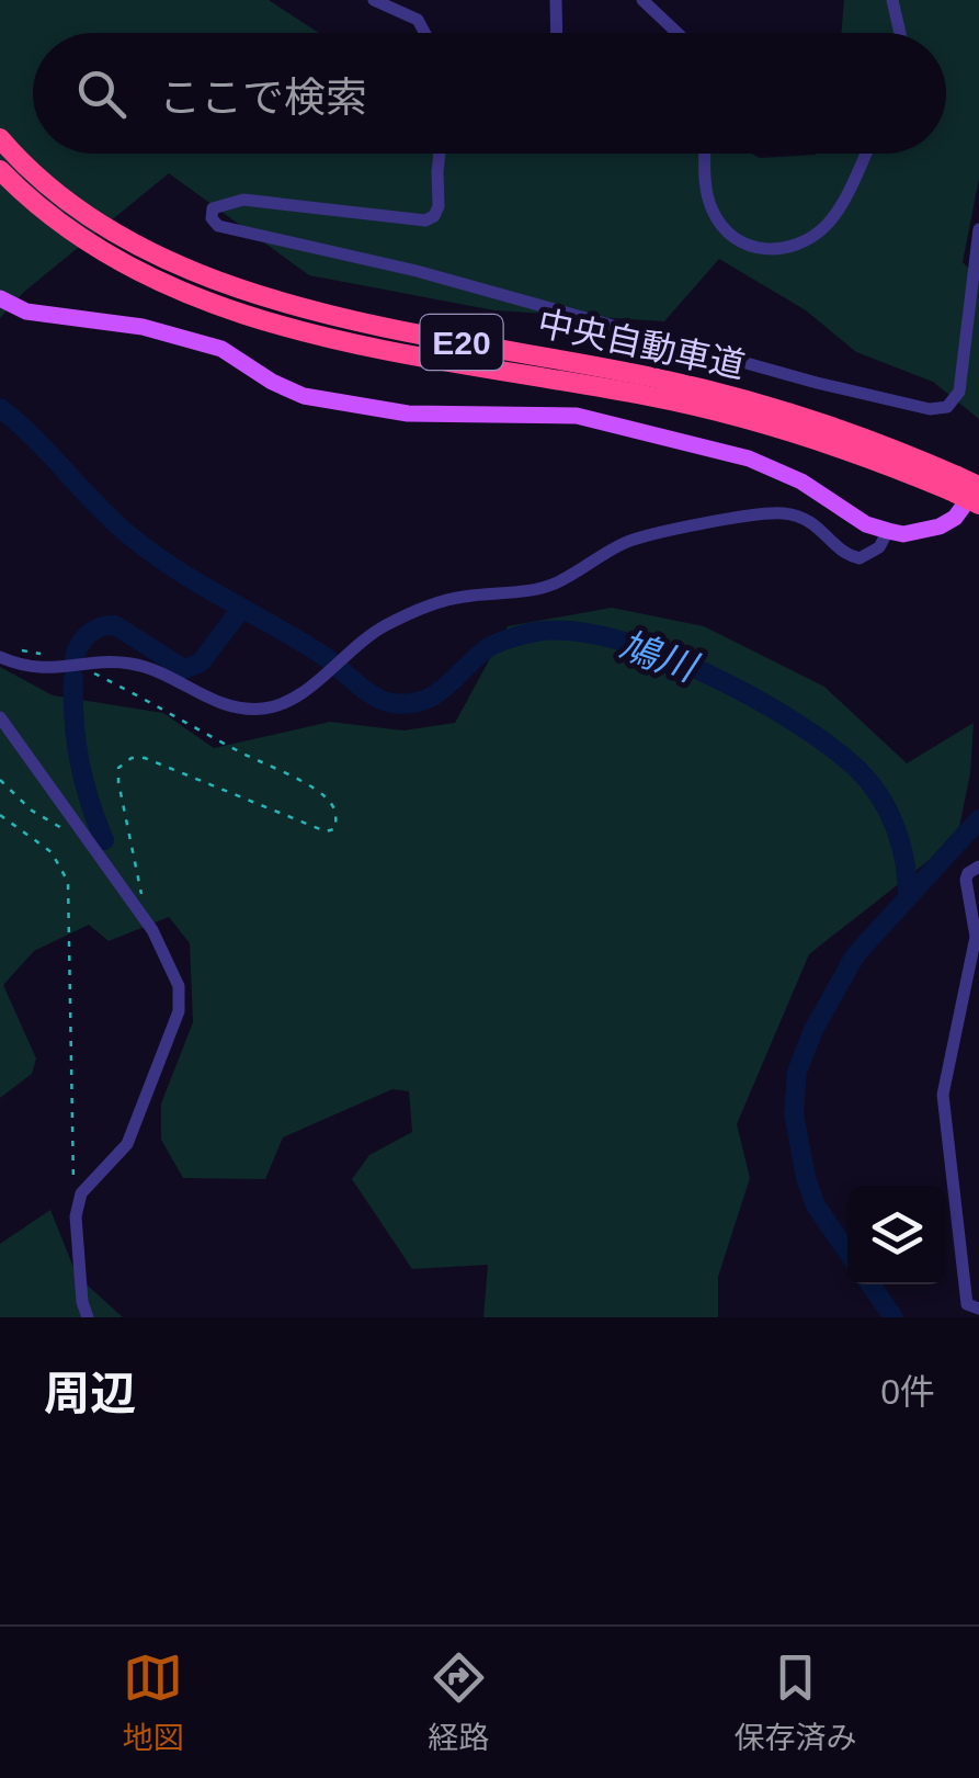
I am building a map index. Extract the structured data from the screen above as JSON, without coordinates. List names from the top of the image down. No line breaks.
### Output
{"streets":{"highway":["E20","中央自動車道"]},"water":["鳩川"],"page":{"search":"ここで検索","heading":["周辺","0件"],"nav":["地図","経路","保存済み"]}}
